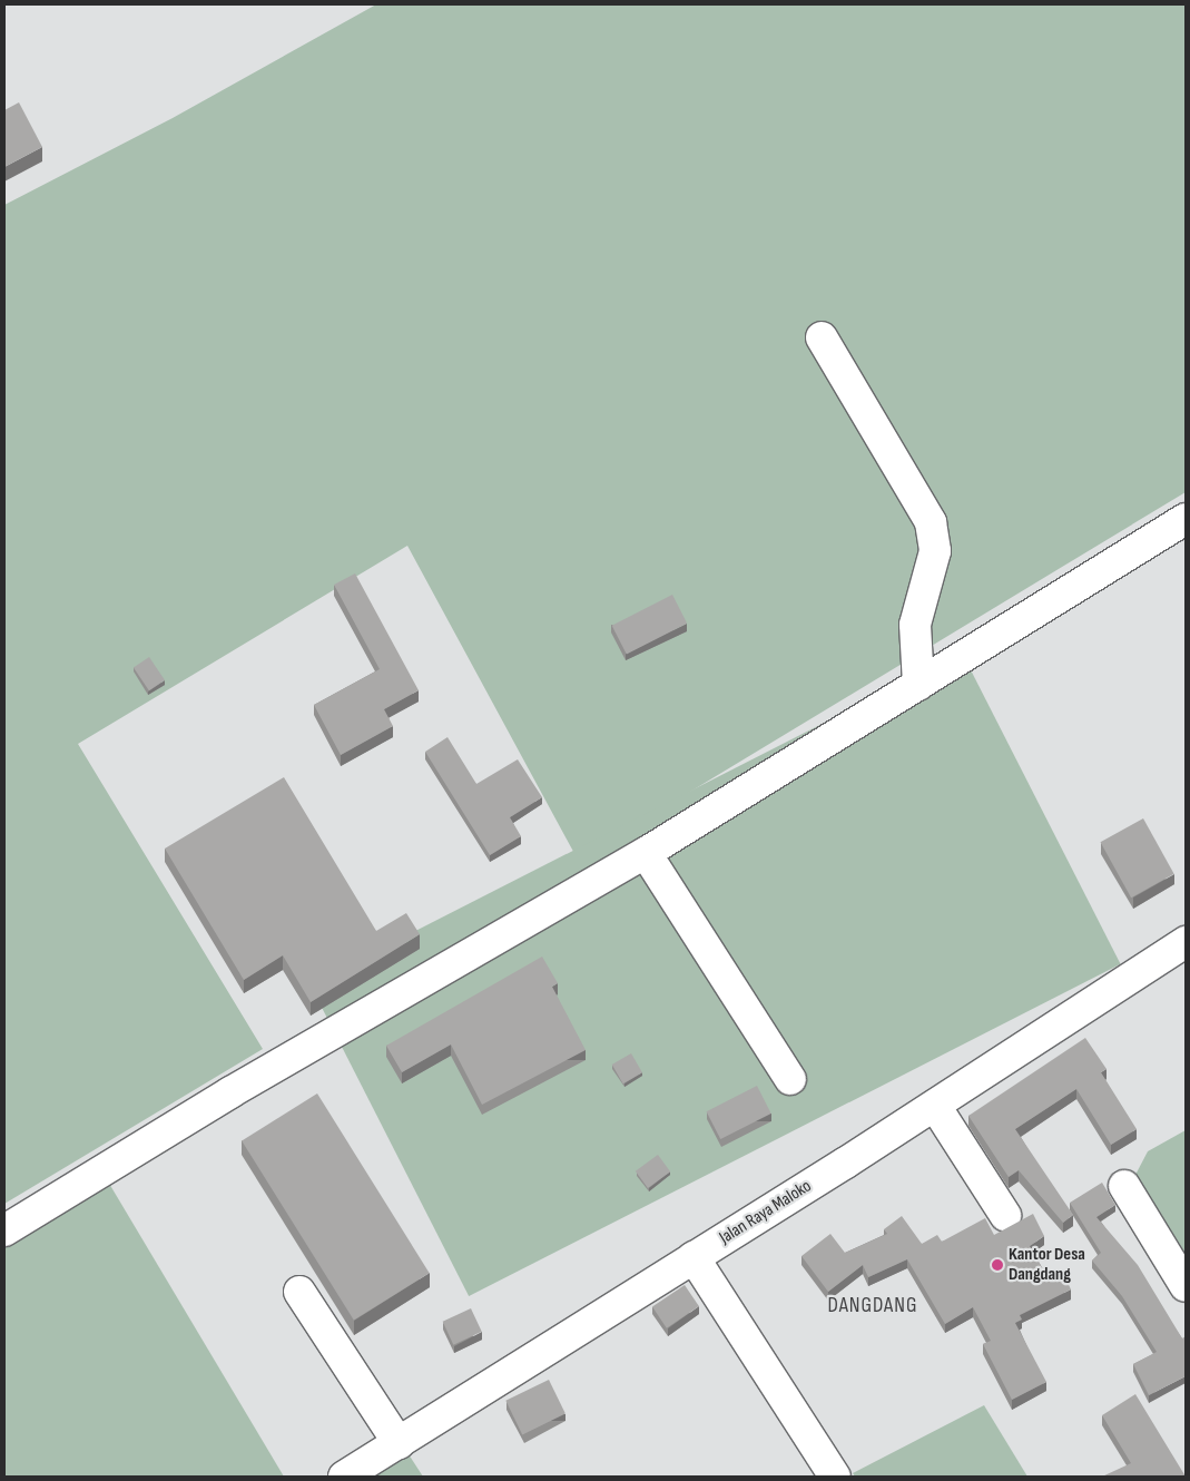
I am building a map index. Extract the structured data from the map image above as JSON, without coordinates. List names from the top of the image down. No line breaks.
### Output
{"streets":{"street":["Jalan Raya Maloko"]},"districts":["DANGDANG"],"places":["Kantor Desa Dangdang"]}
